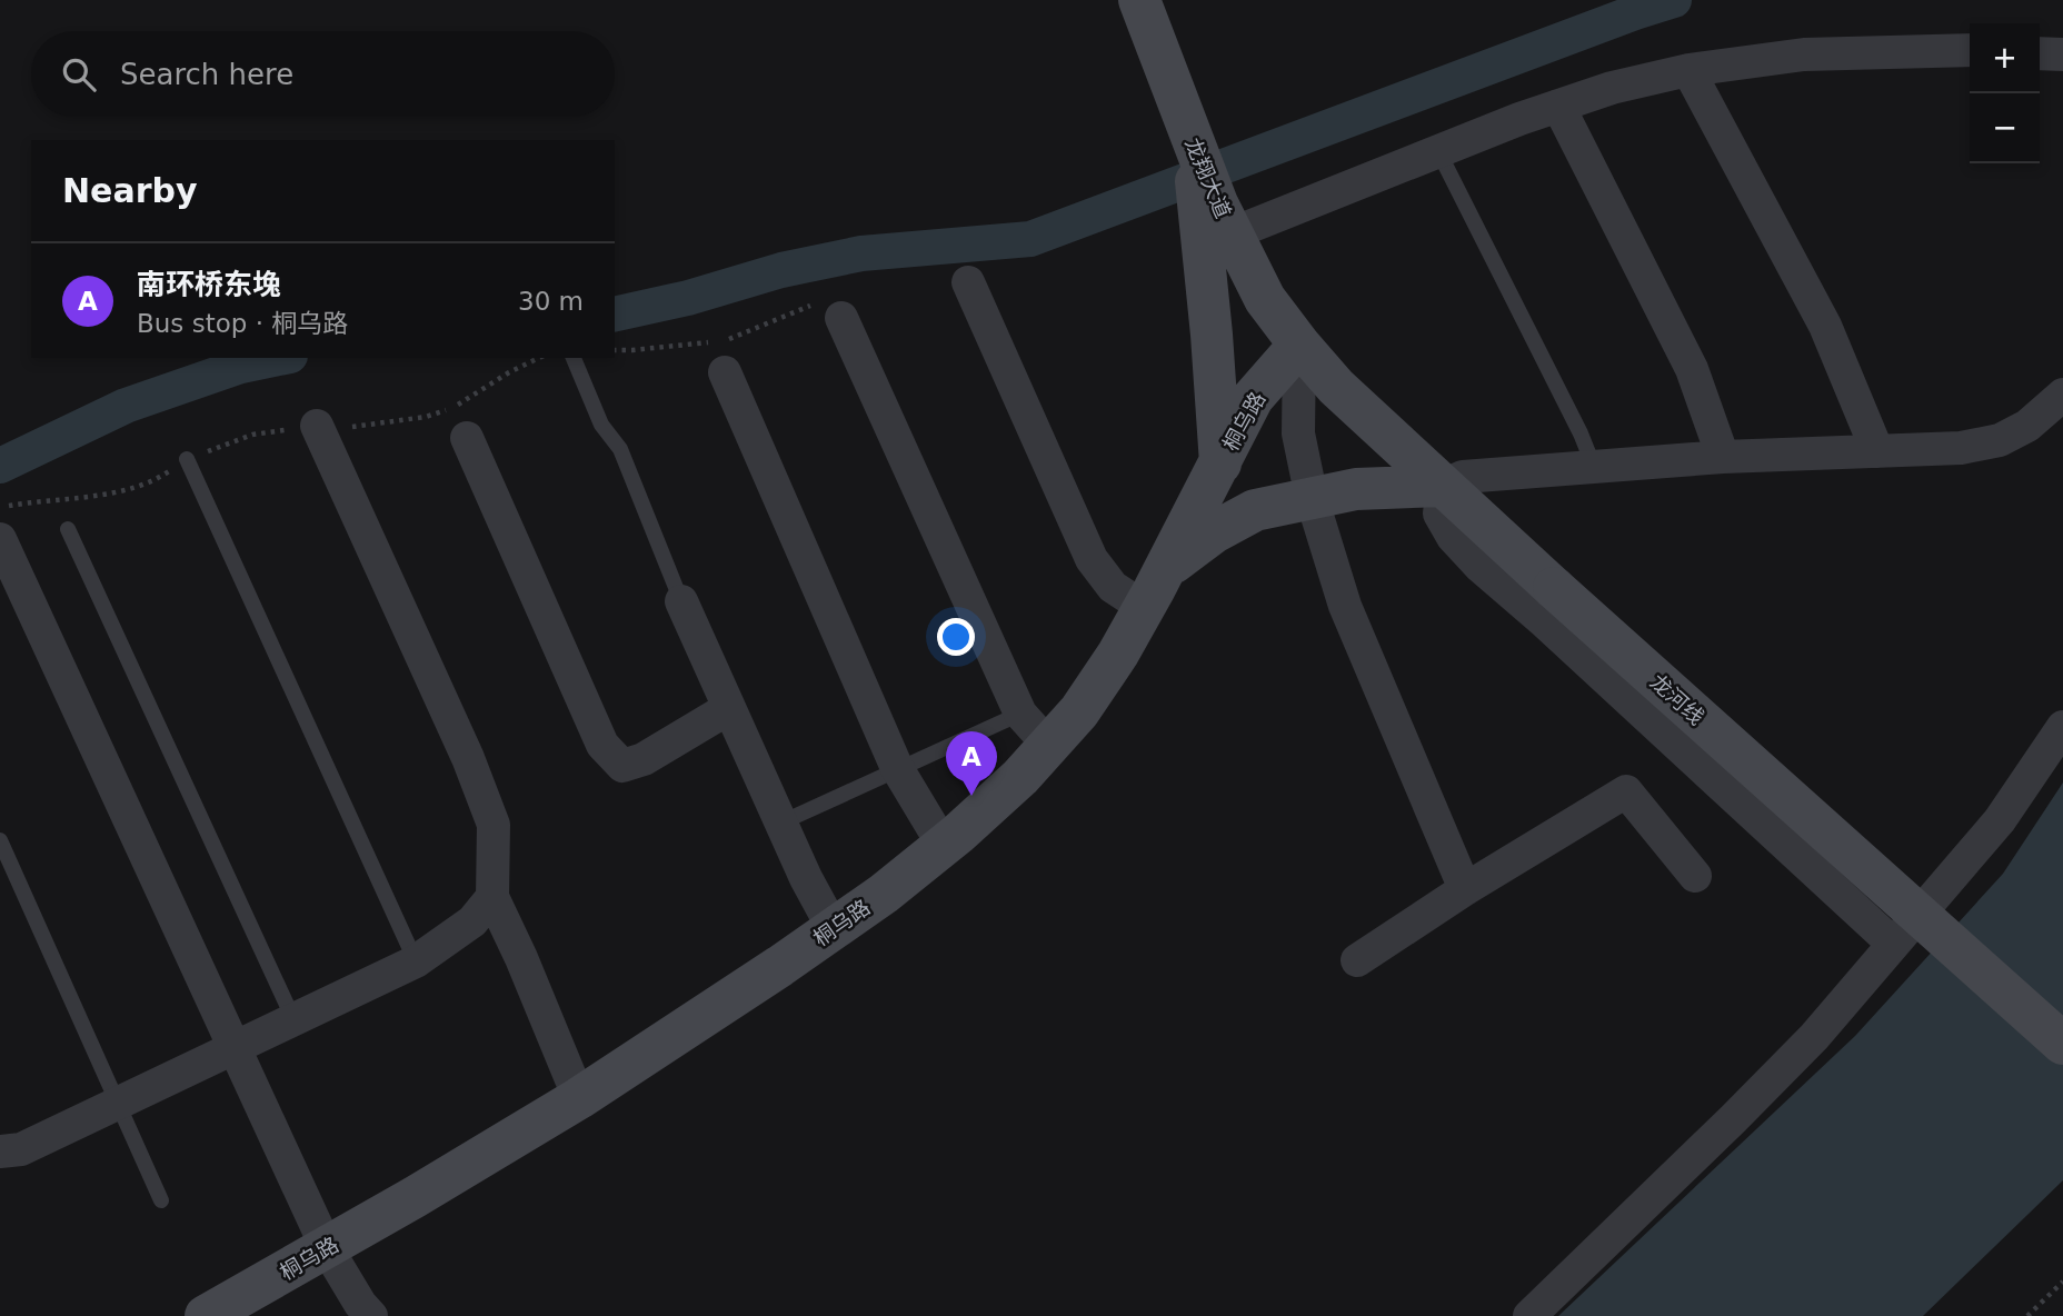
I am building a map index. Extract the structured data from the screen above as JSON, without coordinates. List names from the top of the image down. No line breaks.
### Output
{"streets":{"street":["龙翔大道","桐乌路","龙河线"]},"crossings":[["龙翔大道","桐乌路"],["龙翔大道","龙河线"],["桐乌路","龙河线"]],"page":{"map_buttons":["+","−"],"search":"Search here","heading":"Nearby","list":[{"mark":"A","name":"南环桥东堍","note":"Bus stop · 桐乌路","value":"30 m"}],"pins":"A"}}
